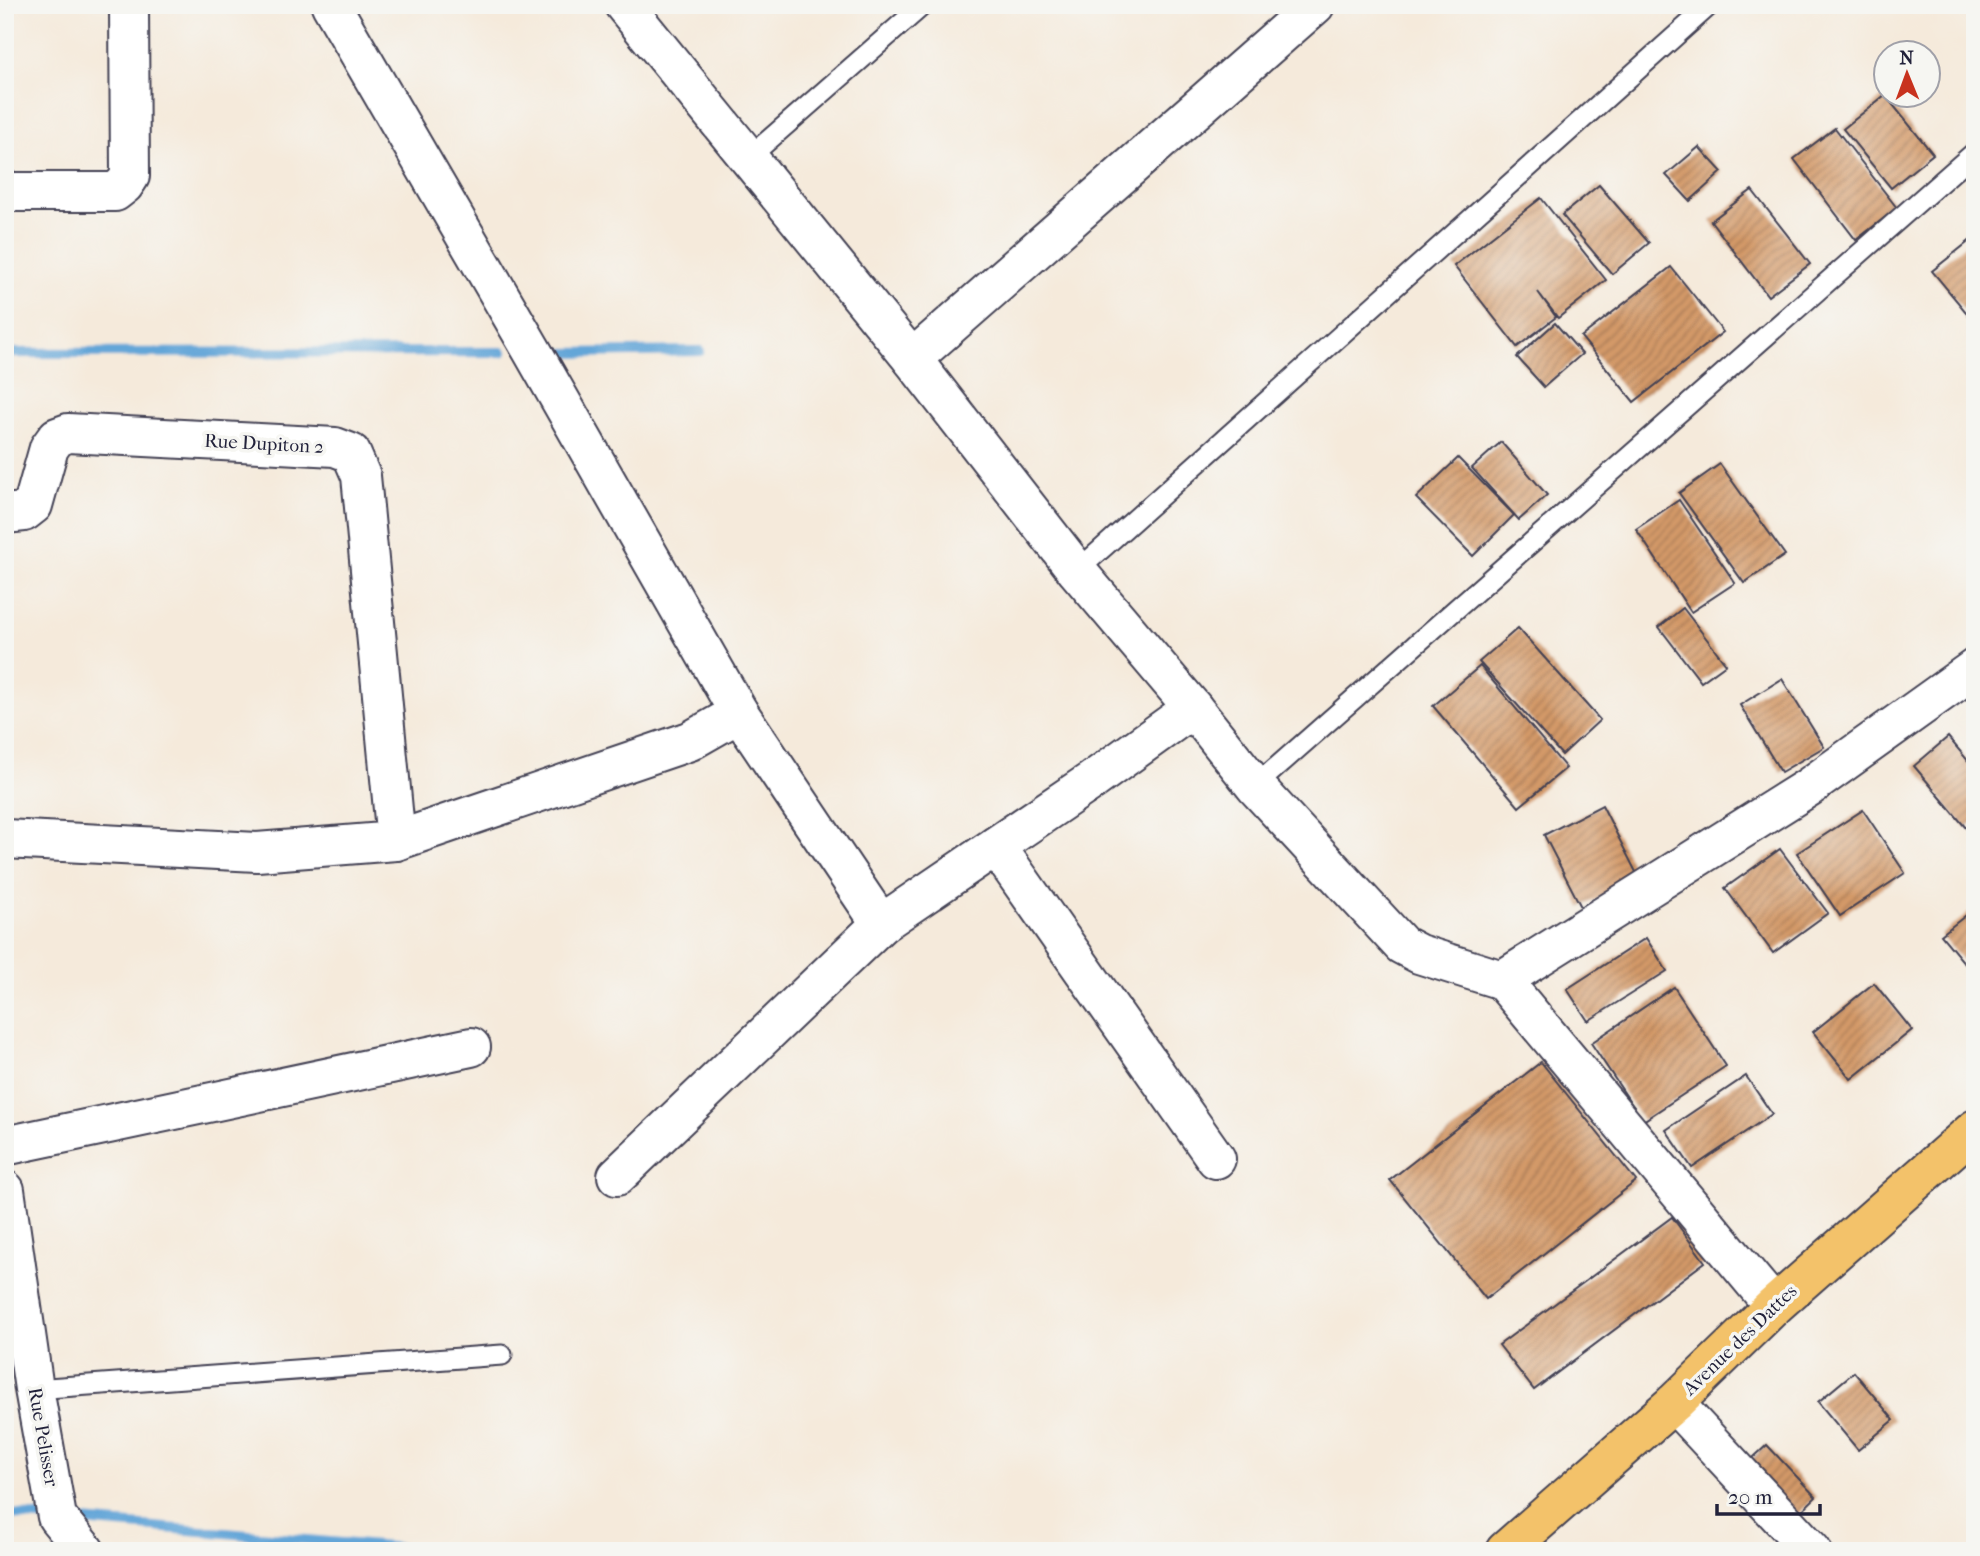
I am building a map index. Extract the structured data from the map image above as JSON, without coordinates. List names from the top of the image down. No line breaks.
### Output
{"streets":{"main road":["Avenue des Dattes"],"street":["Rue Dupiton 2","Rue Pelisser"]},"scale_bar":"20 m","north":"top"}
